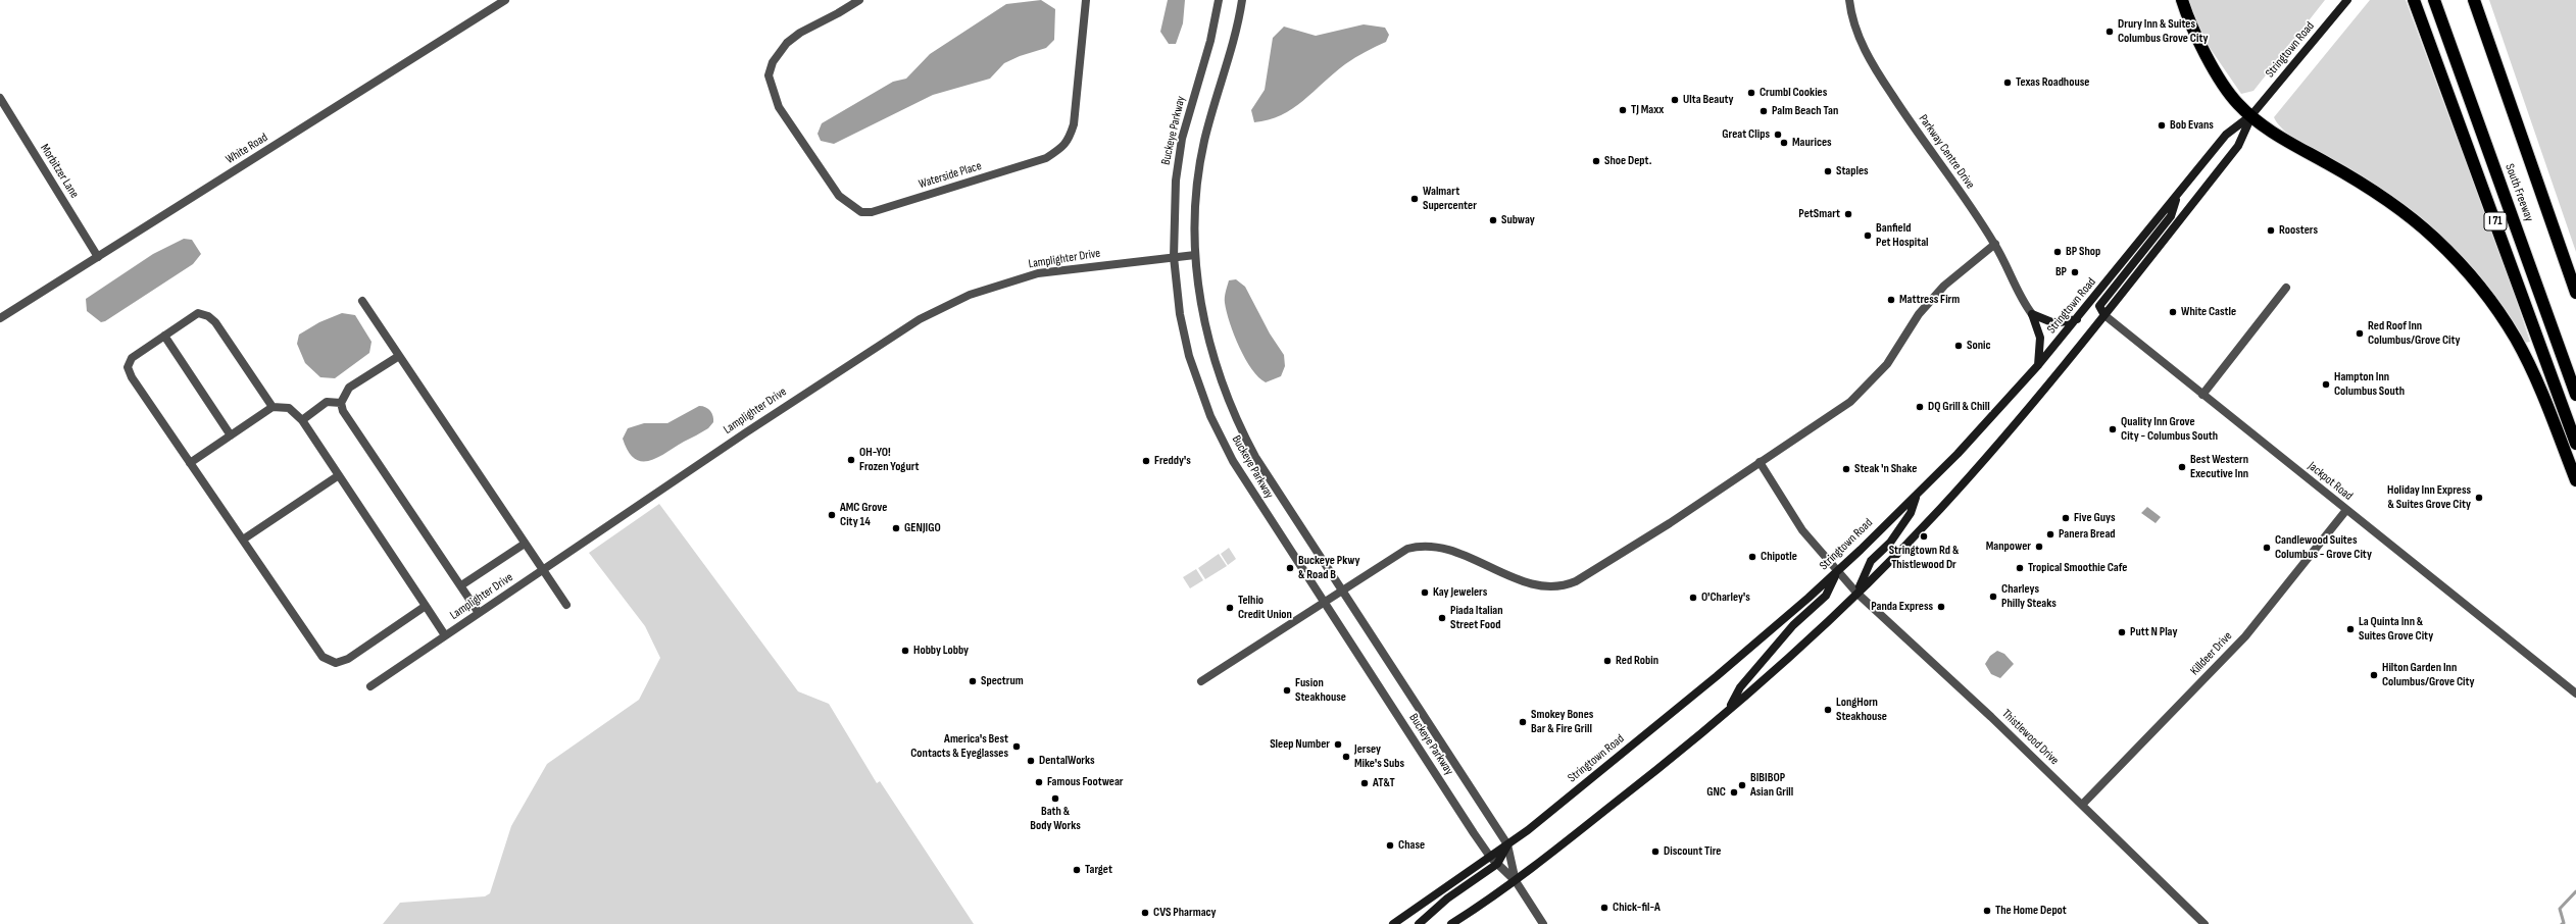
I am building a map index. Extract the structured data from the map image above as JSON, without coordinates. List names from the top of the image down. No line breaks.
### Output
{"streets":{"highway":["South Freeway","I 71"],"main road":["Stringtown Road"],"street":["Buckeye Parkway","White Road","Parkway Centre Drive","Morbitzer Lane","Waterside Place","Lamplighter Drive","Jackpot Road","Killdeer Drive","Thistlewood Drive"]},"crossings":[["Stringtown Road","Buckeye Parkway"],["Stringtown Road","Jackpot Road"],["Stringtown Road","Thistlewood Drive"],["Buckeye Parkway","Lamplighter Drive"],["White Road","Morbitzer Lane"],["Jackpot Road","Killdeer Drive"],["Killdeer Drive","Thistlewood Drive"]],"places":["Drury Inn & Suites Columbus Grove City","Texas Roadhouse","Crumbl Cookies","Ulta Beauty","TJ Maxx","Palm Beach Tan","Bob Evans","Great Clips","Maurices","Shoe Dept.","Staples","Walmart Supercenter","PetSmart","Subway","Roosters","Banfield Pet Hospital","BP Shop","BP","Mattress Firm","White Castle","Red Roof Inn Columbus/Grove City","Sonic","Hampton Inn Columbus South","DQ Grill & Chill","Quality Inn Grove City - Columbus South","OH-YO! Frozen Yogurt","Freddy's","Best Western Executive Inn","Steak 'n Shake","Holiday Inn Express & Suites Grove City","AMC Grove City 14","Five Guys","GENJIGO","Panera Bread","Stringtown Rd & Thistlewood Dr","Manpower","Candlewood Suites Columbus - Grove City","Chipotle","Buckeye Pkwy & Road B","Tropical Smoothie Cafe","Kay Jewelers","Charleys Philly Steaks","O'Charley's","Panda Express","Telhio Credit Union","Piada Italian Street Food","La Quinta Inn & Suites Grove City","Putt N Play","Hobby Lobby","Red Robin","Hilton Garden Inn Columbus/Grove City","Spectrum","Fusion Steakhouse","LongHorn Steakhouse","Smokey Bones Bar & Fire Grill","Sleep Number","America's Best Contacts & Eyeglasses","Jersey Mike's Subs","DentalWorks","Famous Footwear","AT&T","BIBIBOP Asian Grill","GNC","Bath & Body Works","Chase","Discount Tire","Target","Chick-fil-A","The Home Depot","CVS Pharmacy"]}
